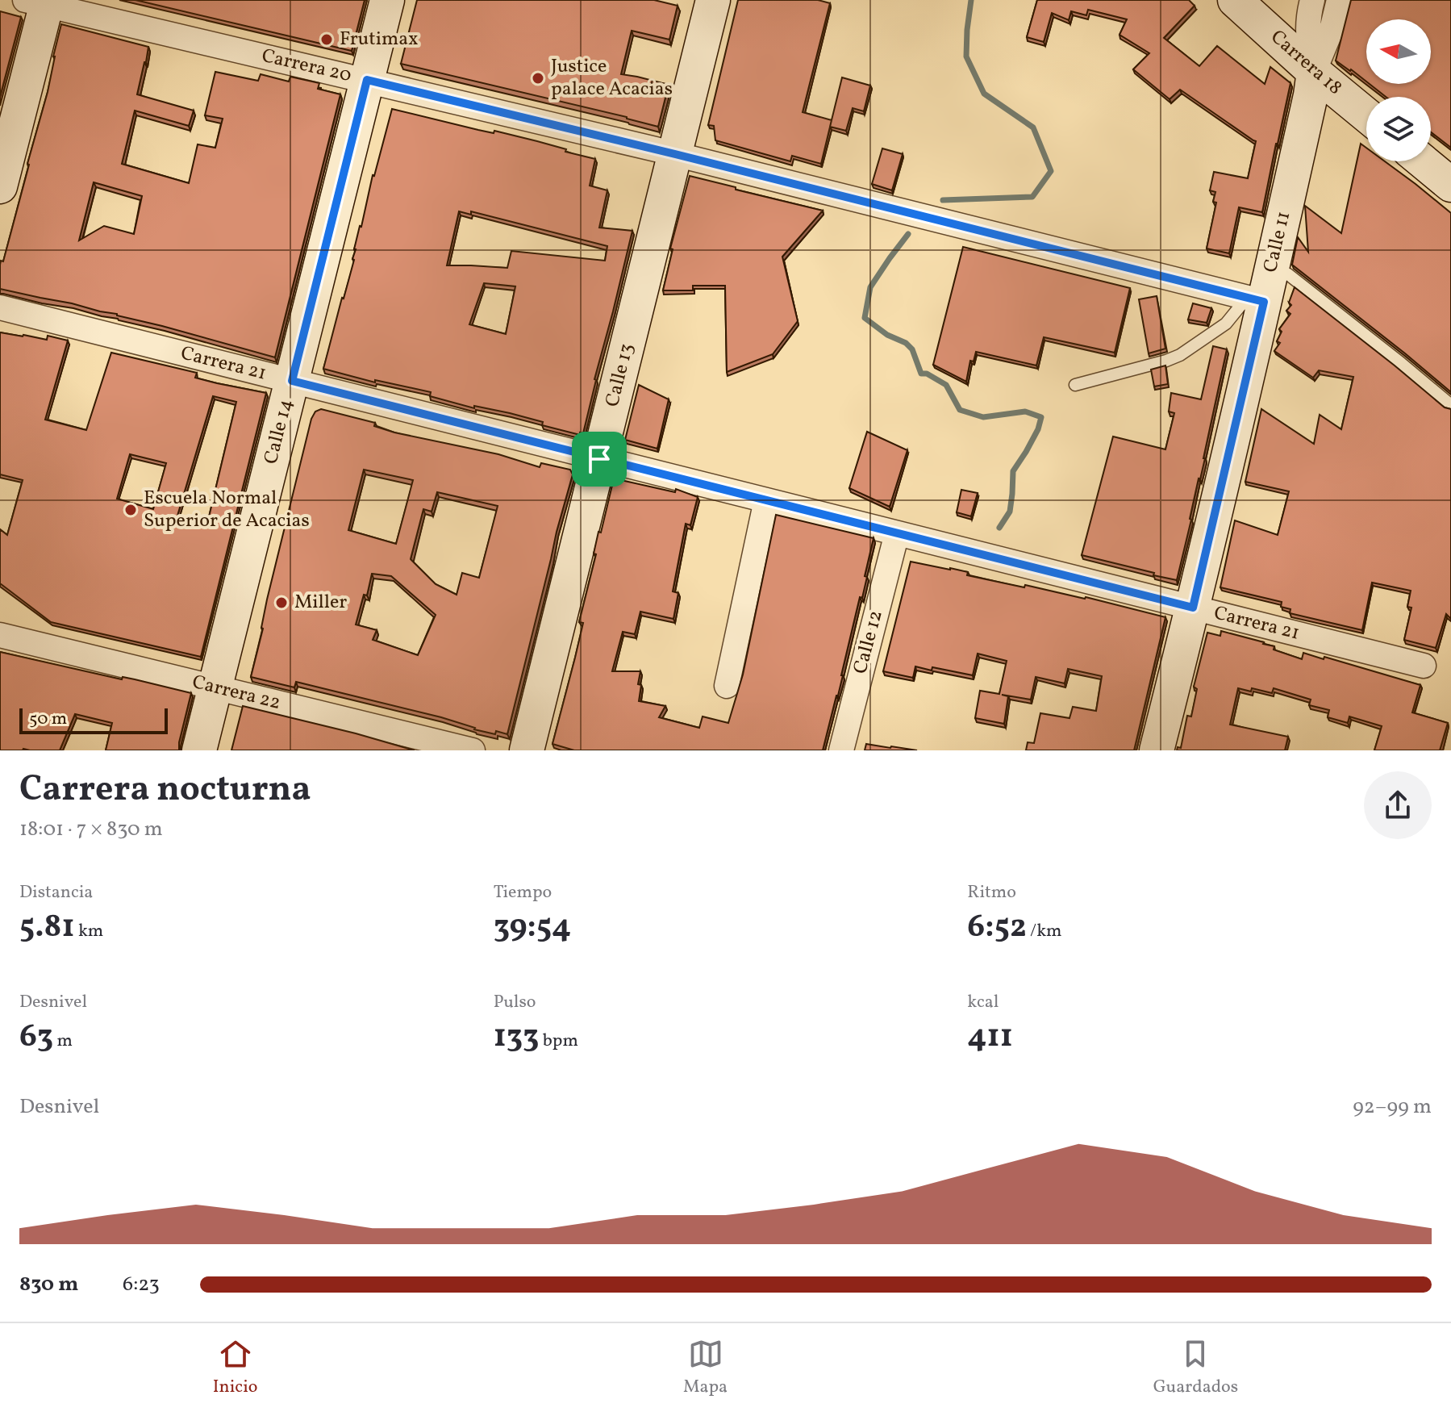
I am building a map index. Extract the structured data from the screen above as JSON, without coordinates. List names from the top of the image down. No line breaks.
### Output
{"streets":{"street":["Carrera 18","Carrera 20","Calle 11","Carrera 21","Calle 13","Calle 14","Calle 12","Carrera 22"]},"crossings":[["Carrera 18","Calle 11"],["Carrera 20","Calle 11"],["Carrera 20","Calle 13"],["Carrera 20","Calle 14"],["Calle 11","Carrera 21"],["Carrera 21","Calle 13"],["Carrera 21","Calle 14"],["Carrera 21","Calle 12"],["Calle 14","Carrera 22"]],"places":["Frutimax","Justice palace Acacias","Escuela Normal Superior de Acacias","Miller"],"scale_bar":"50 m","north":"left","page":{"scale":"50 m","heading":["Carrera nocturna","18:01 · 7 × 830 m"],"stats":[["Distancia","5.81 km"],["Tiempo","39:54"],["Ritmo","6:52 /km"],["Desnivel","63 m"],["Pulso","133 bpm"],["kcal","411"]],"chart":["Desnivel","92–99 m"],"list":[{"name":"830 m","note":"6:23"}],"tabs":["Inicio","Mapa","Guardados"]}}
